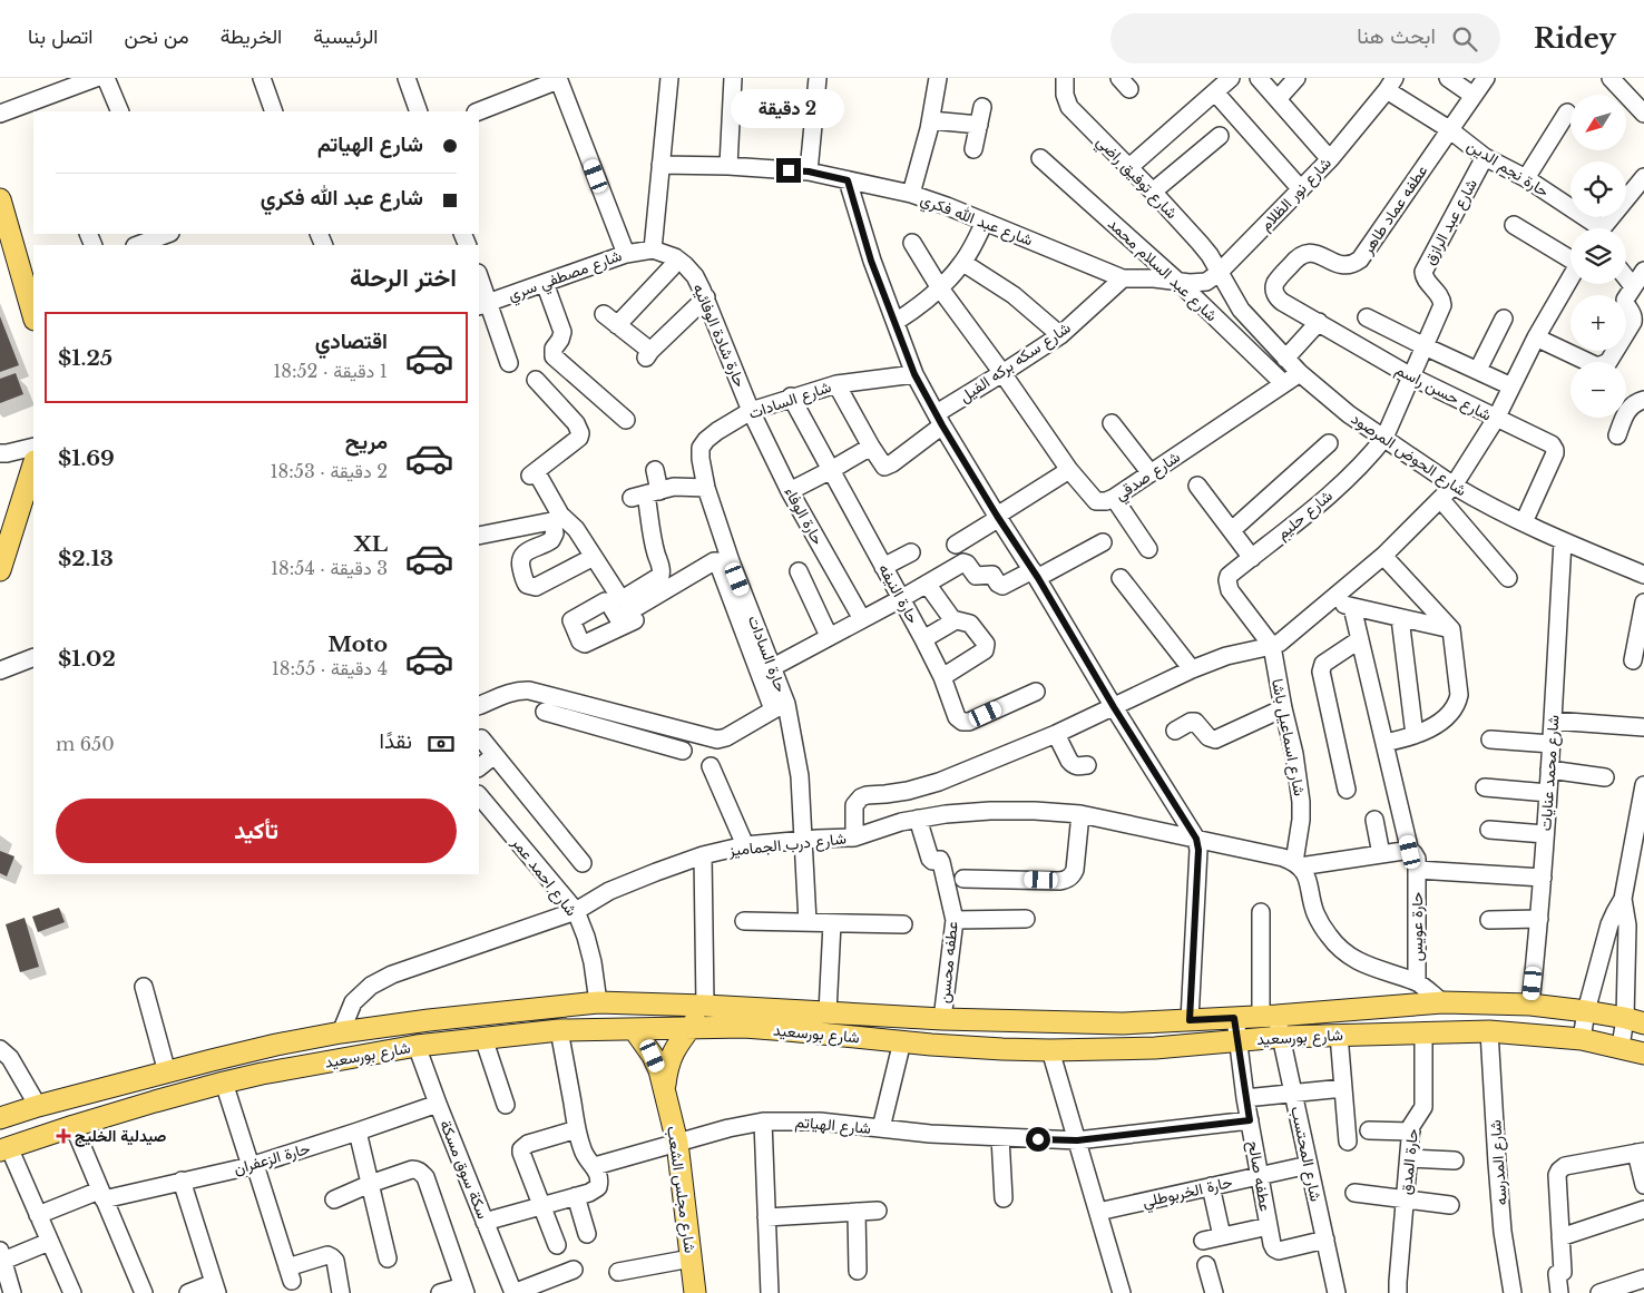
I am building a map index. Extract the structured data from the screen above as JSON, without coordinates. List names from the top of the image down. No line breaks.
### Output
{"streets":{"main road":["شارع بورسعيد","شارع مجلس الشعب"],"street":["حارة نجم الدين","شارع توفيق راضي","شارع نور الظلام","عطفه عماد طاهر","شارع عبد الله فكري","شارع عبد الرازق","شارع عبد السلام محمد","شارع مصطفي سري","حارة شادة الوفائيه","شارع سكه بركه الفيل","شارع حسن راسم","شارع السادات","شارع الحوض المرصود","شارع صدقي","شارع حليم","حارة الوفاء","حارة النيفه","حارة السادات","شارع اسماعيل باشا","شارع محمد عنايات","شارع درب الجماميز","شارع احمد عمر","حارة عويس","عطفه محسن","شارع الهياتم","شارع المحتسب","حارة الزعفران","حارة المدق","شارع المدرسه","سكة سوق مسكة","عطفه صالح","حارة الخربوطلي"]},"crossings":[["حارة نجم الدين","شارع نور الظلام"],["حارة نجم الدين","عطفه عماد طاهر"],["حارة نجم الدين","شارع عبد الرازق"],["شارع توفيق راضي","شارع نور الظلام"],["شارع توفيق راضي","شارع الحوض المرصود"],["شارع نور الظلام","شارع عبد السلام محمد"],["شارع نور الظلام","شارع الحوض المرصود"],["عطفه عماد طاهر","شارع حسن راسم"],["شارع عبد الله فكري","شارع سكه بركه الفيل"],["شارع عبد الرازق","شارع حسن راسم"],["شارع عبد الرازق","شارع الحوض المرصود"],["شارع عبد الرازق","شارع حليم"],["شارع عبد السلام محمد","شارع صدقي"],["شارع مصطفي سري","حارة شادة الوفائيه"],["حارة شادة الوفائيه","شارع السادات"],["حارة شادة الوفائيه","حارة الوفاء"],["شارع سكه بركه الفيل","شارع صدقي"],["شارع حسن راسم","شارع الحوض المرصود"],["شارع السادات","حارة الوفاء"],["شارع السادات","حارة النيفه"],["شارع السادات","حارة السادات"],["شارع الحوض المرصود","شارع صدقي"],["شارع الحوض المرصود","شارع حليم"],["شارع الحوض المرصود","شارع محمد عنايات"],["شارع حليم","شارع اسماعيل باشا"],["حارة السادات","شارع درب الجماميز"],["شارع اسماعيل باشا","شارع درب الجماميز"],["شارع محمد عنايات","شارع بورسعيد"],["شارع درب الجماميز","شارع احمد عمر"],["شارع درب الجماميز","عطفه محسن"],["شارع درب الجماميز","شارع بورسعيد"],["شارع احمد عمر","شارع بورسعيد"],["عطفه محسن","شارع بورسعيد"],["شارع بورسعيد","شارع المحتسب"],["شارع بورسعيد","حارة المدق"],["شارع بورسعيد","شارع المدرسه"],["شارع بورسعيد","سكة سوق مسكة"],["شارع بورسعيد","عطفه صالح"],["شارع بورسعيد","شارع مجلس الشعب"],["شارع الهياتم","عطفه صالح"],["شارع الهياتم","شارع مجلس الشعب"],["شارع المحتسب","عطفه صالح"],["شارع المحتسب","حارة الخربوطلي"],["حارة الزعفران","سكة سوق مسكة"],["عطفه صالح","حارة الخربوطلي"]],"places":{"health":["صيدلية الخليج"]},"north":"bottom left","page":{"header":"Ridey","search":"ابحث هنا","nav":["الرئيسية","الخريطة","من نحن","اتصل بنا"],"bubble":"2 دقيقة","map_buttons":["+","−"],"banner":["شارع الهياتم","شارع عبد الله فكري"],"heading":"اختر الرحلة","list":[{"name":"اقتصادي","note":"1 دقيقة · 18:52","value":"$1.25"},{"name":"مريح","note":"2 دقيقة · 18:53","value":"$1.69"},{"name":"XL","note":"3 دقيقة · 18:54","value":"$2.13"},{"name":"Moto","note":"4 دقيقة · 18:55","value":"$1.02"}],"pay":["نقدًا","650 m"],"buttons":"تأكيد"}}
